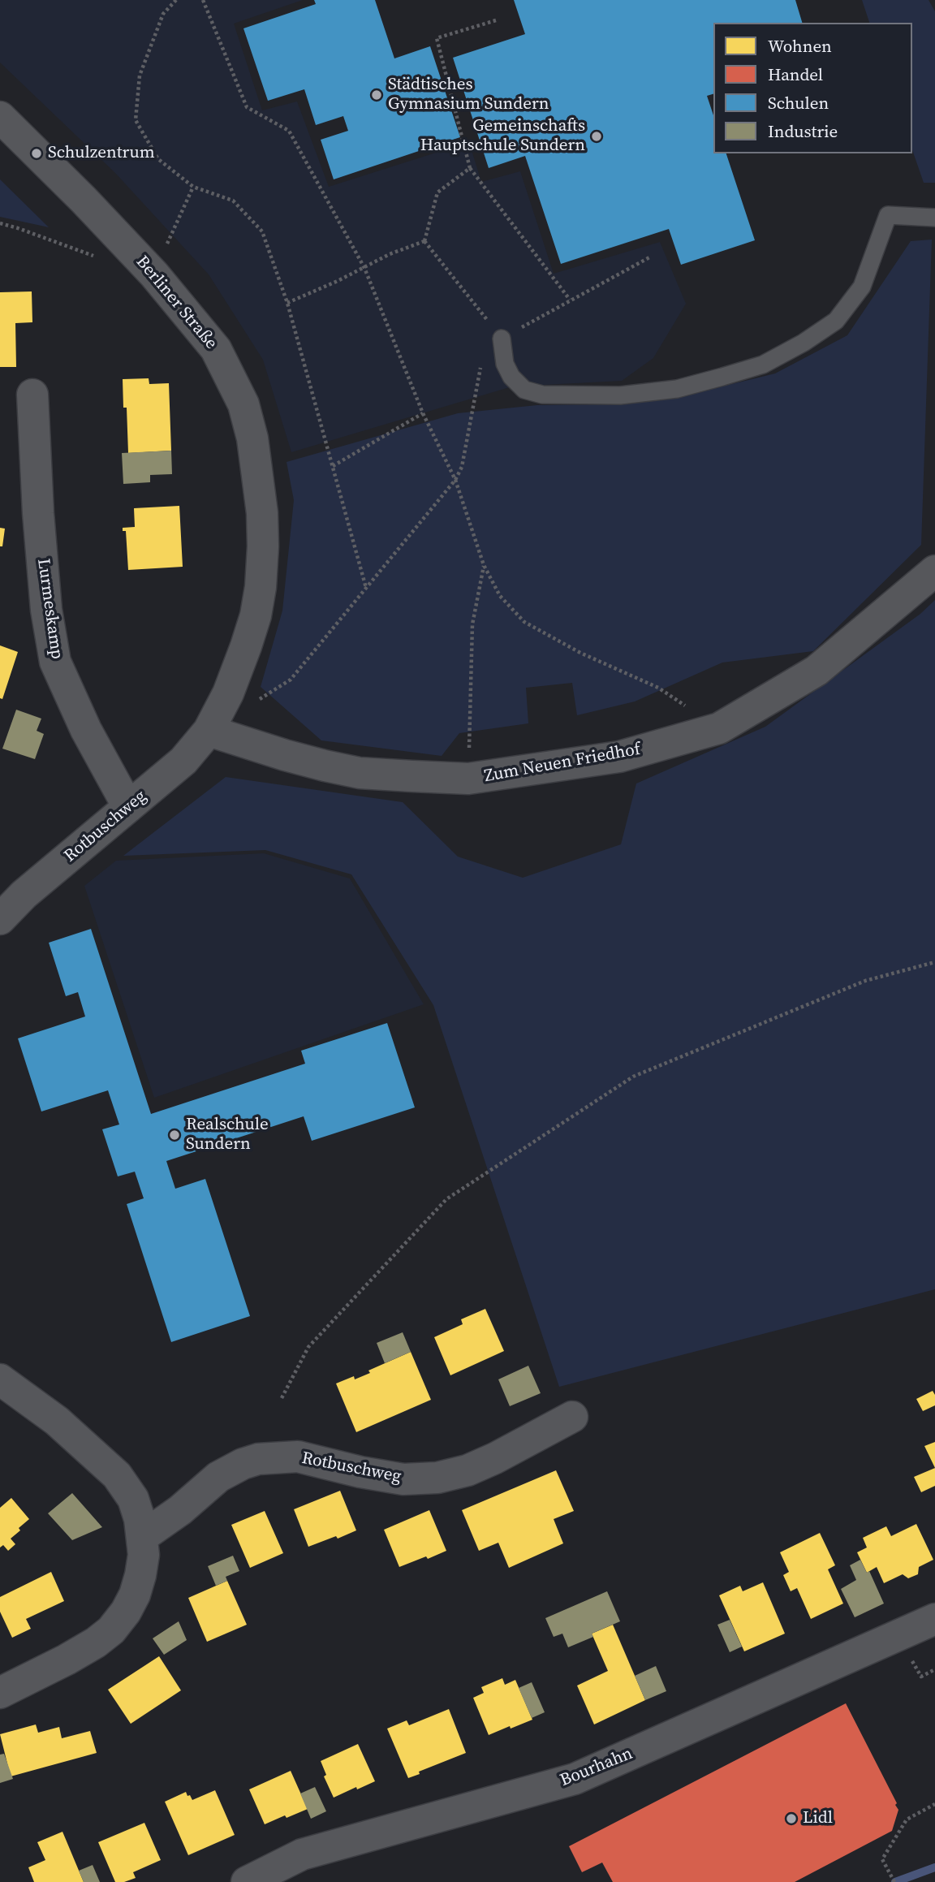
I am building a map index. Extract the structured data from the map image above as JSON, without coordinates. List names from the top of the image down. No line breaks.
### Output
{"streets":{"street":["Berliner Straße","Lurmeskamp","Zum Neuen Friedhof","Rotbuschweg","Bourhahn"]},"crossings":[["Berliner Straße","Zum Neuen Friedhof"],["Berliner Straße","Rotbuschweg"],["Lurmeskamp","Rotbuschweg"],["Zum Neuen Friedhof","Rotbuschweg"]],"places":["Städtisches Gymnasium Sundern","Gemeinschafts Hauptschule Sundern","Schulzentrum","Realschule Sundern","Lidl"],"legend":["Wohnen","Handel","Schulen","Industrie"]}
